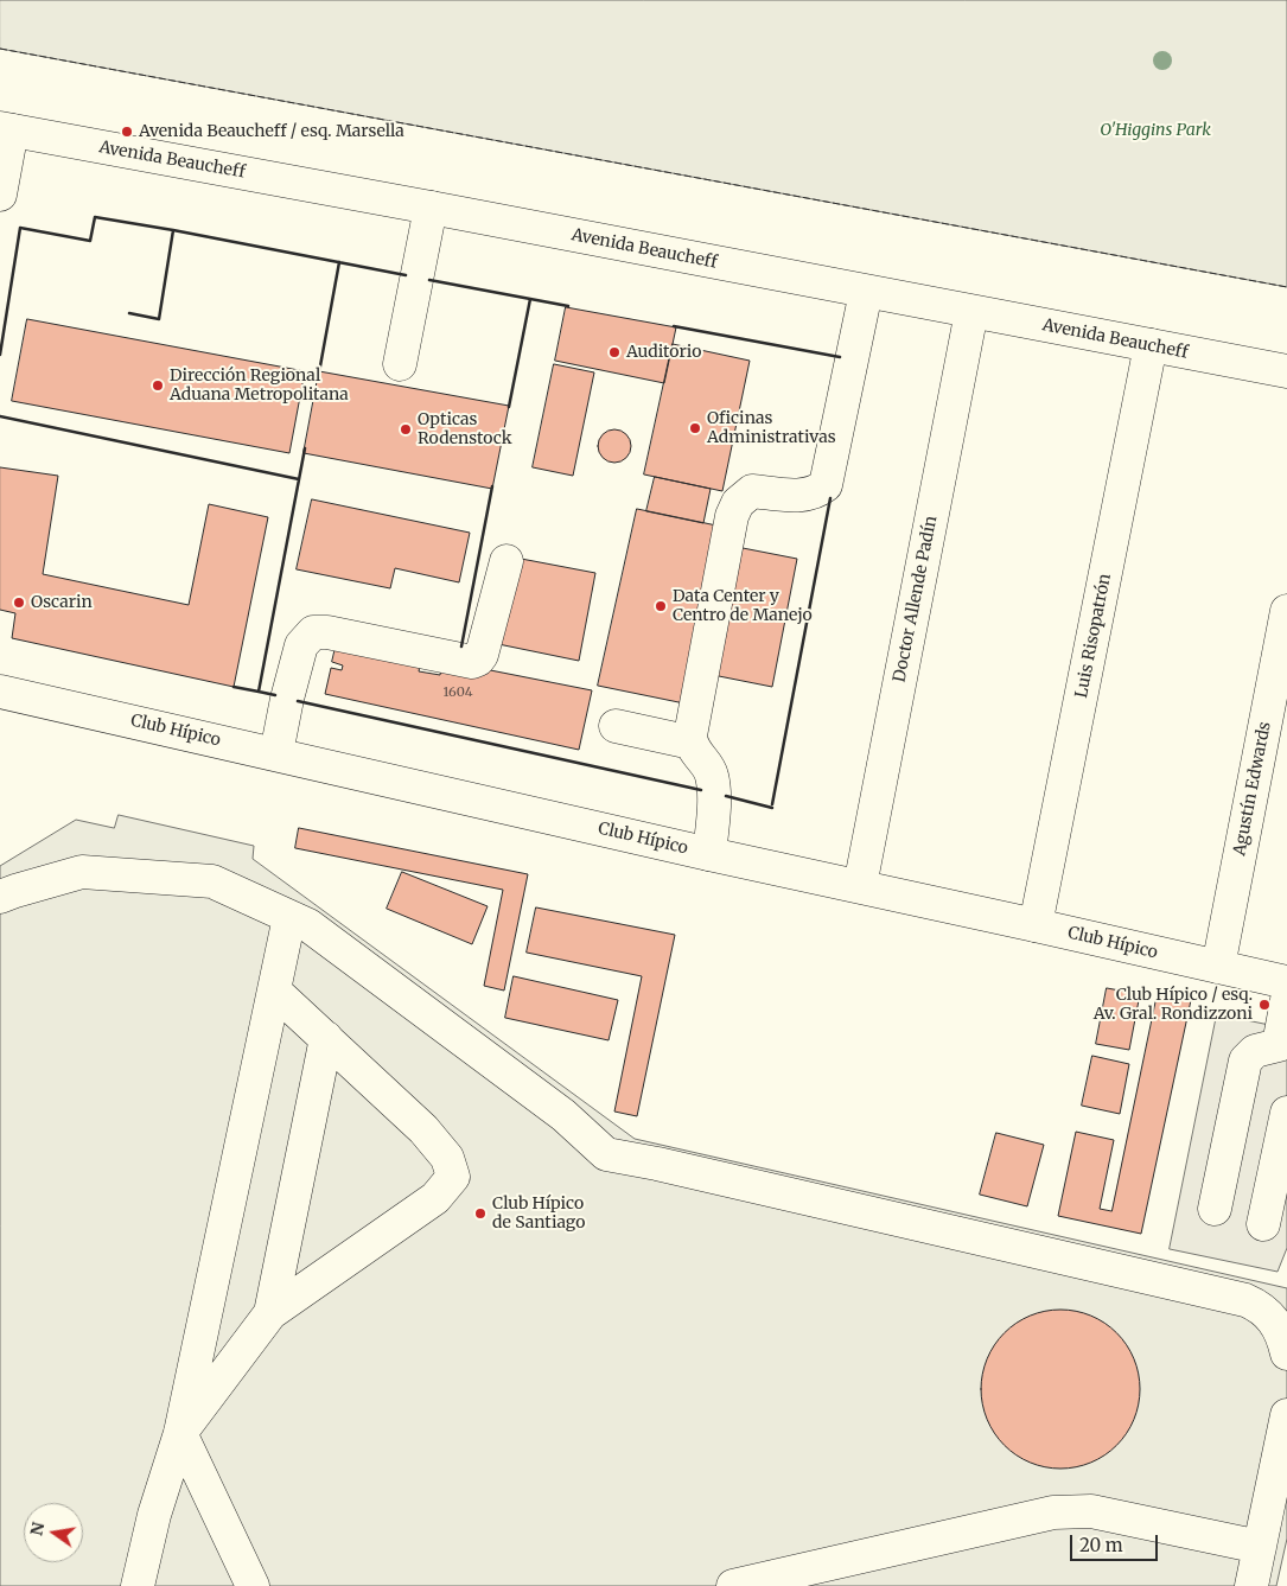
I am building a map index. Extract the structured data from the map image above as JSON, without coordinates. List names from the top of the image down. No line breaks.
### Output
{"streets":{"main road":["Avenida Beaucheff","Doctor Allende Padín","Luis Risopatrón","Club Hípico","Agustín Edwards"]},"crossings":[["Avenida Beaucheff","Doctor Allende Padín"],["Avenida Beaucheff","Luis Risopatrón"],["Doctor Allende Padín","Club Hípico"],["Luis Risopatrón","Club Hípico"],["Club Hípico","Agustín Edwards"]],"parks":["O'Higgins Park"],"places":["Avenida Beaucheff / esq. Marsella","Auditorio","Dirección Regional Aduana Metropolitana","Oficinas Administrativas","Opticas Rodenstock","Oscarin","Data Center y Centro de Manejo","Club Hípico / esq. Av. Gral. Rondizzoni","Club Hípico de Santiago"],"house_numbers":["1604"],"scale_bar":"20 m","north":"left"}
